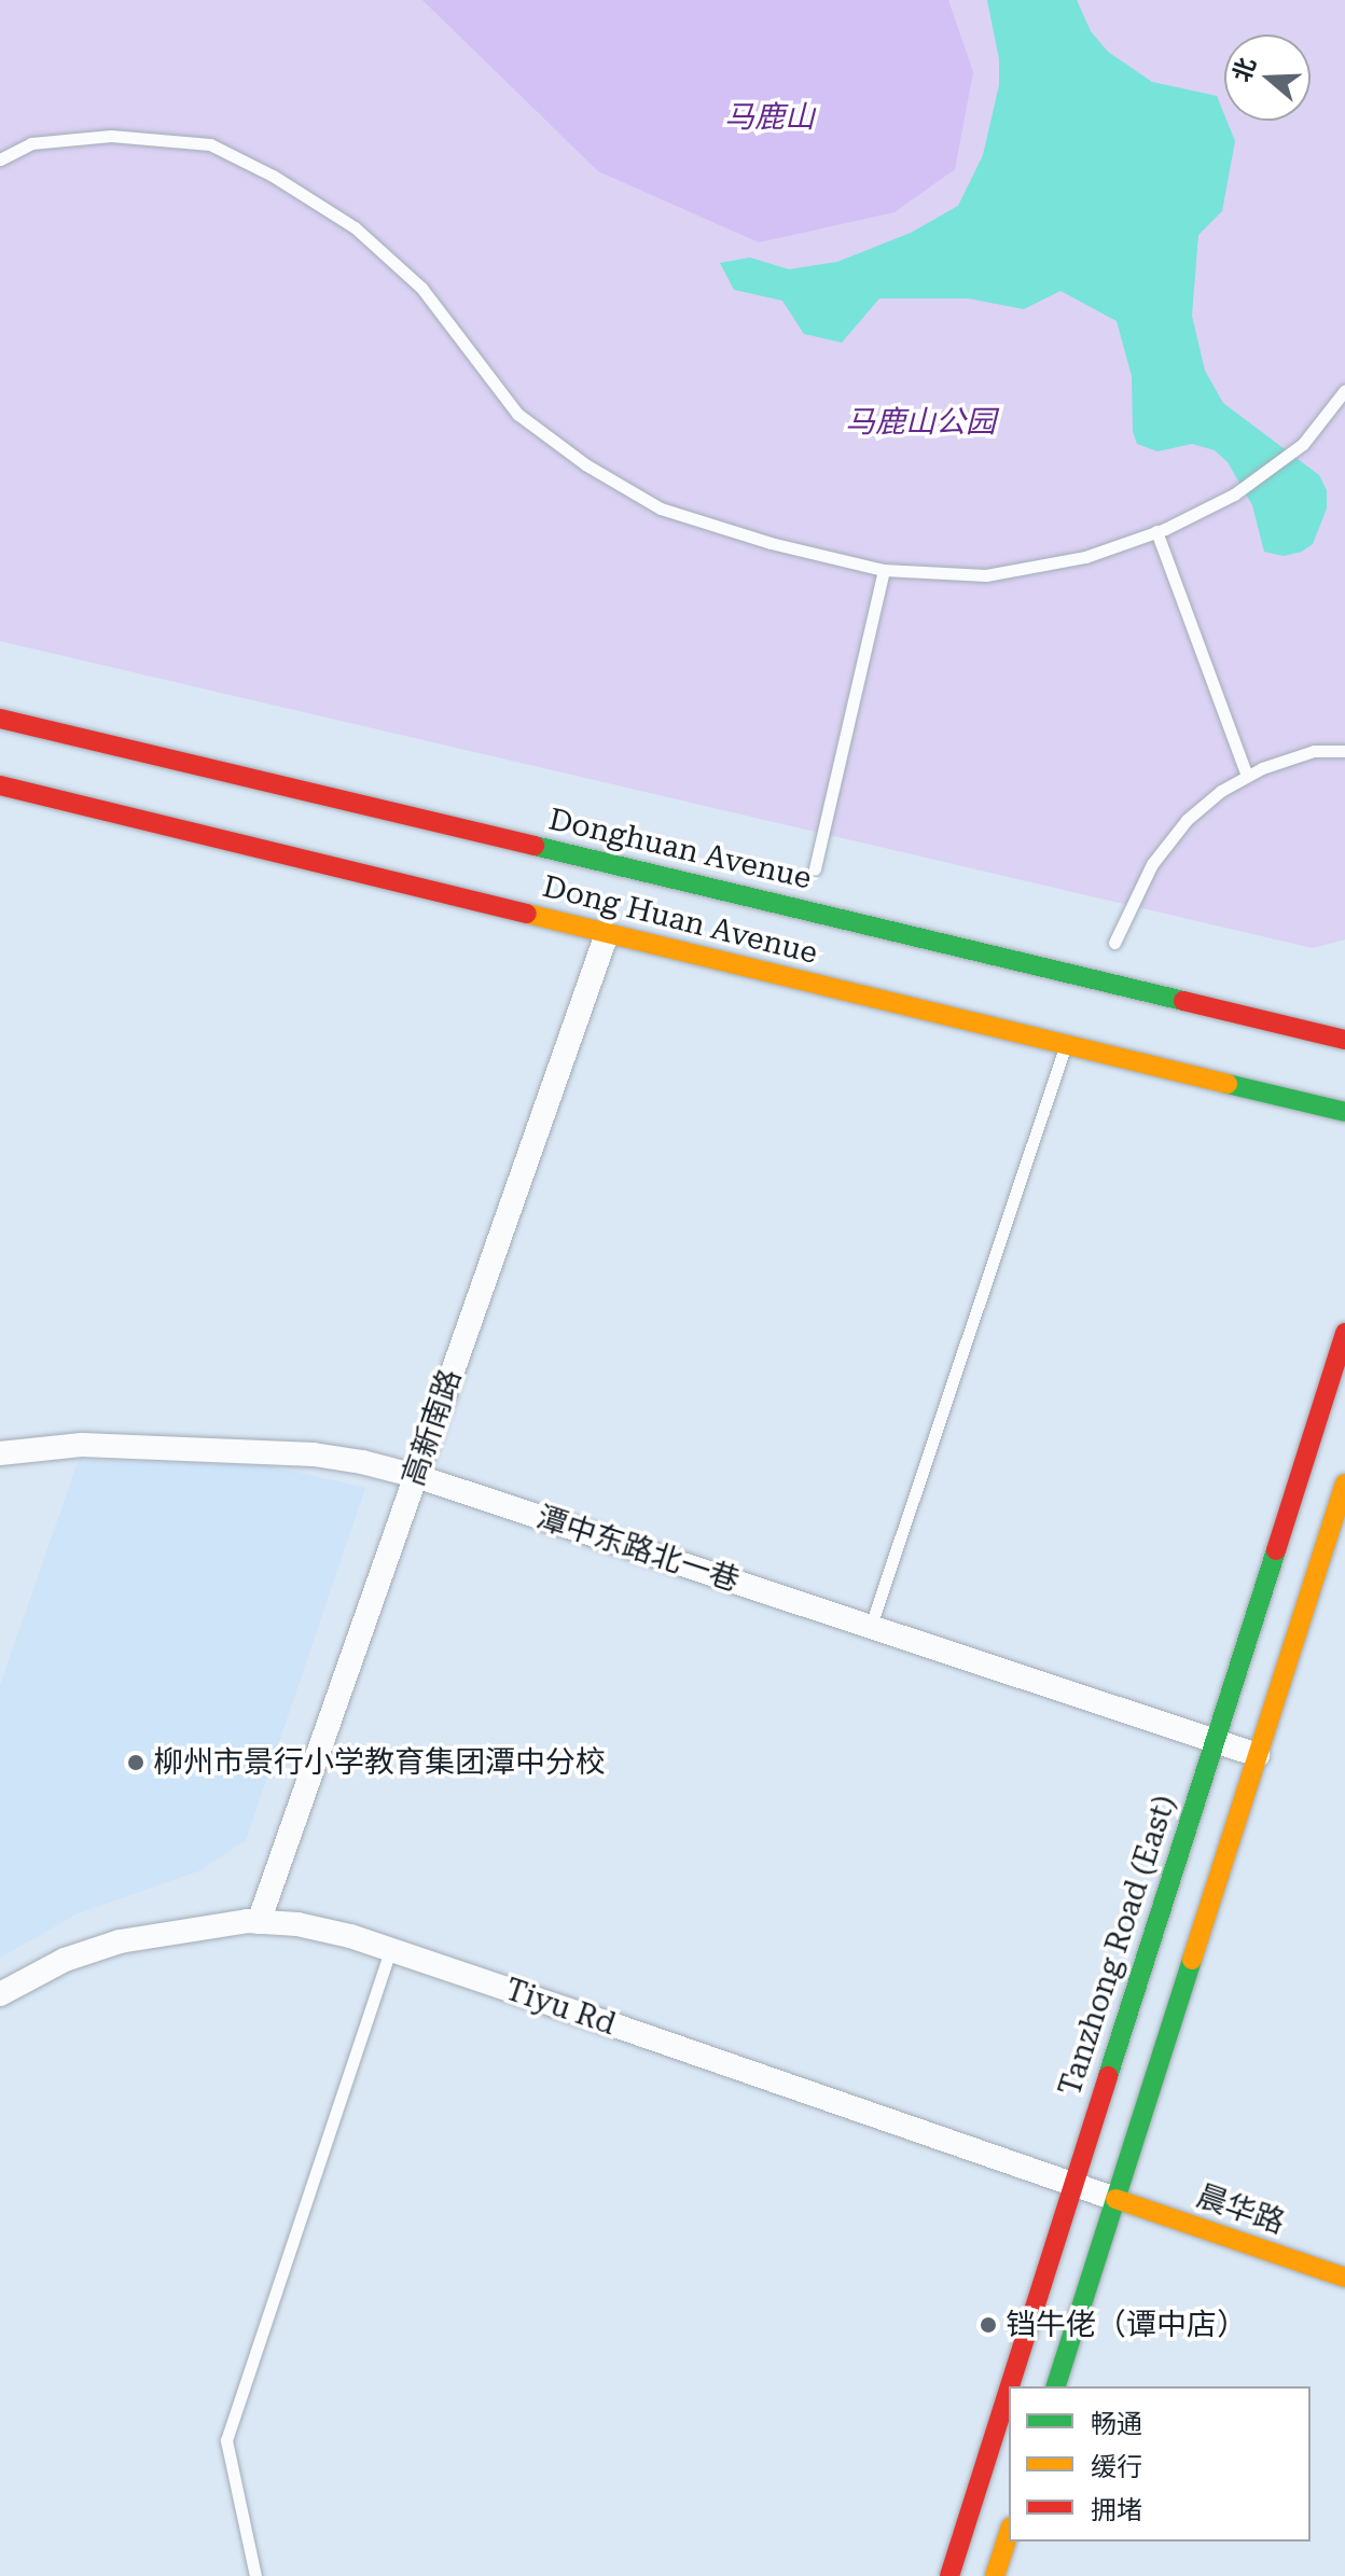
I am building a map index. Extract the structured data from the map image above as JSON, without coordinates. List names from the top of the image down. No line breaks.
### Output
{"streets":{"main road":["Donghuan Avenue","Dong Huan Avenue","Tanzhong Road (East)","晨华路"],"street":["高新南路","潭中东路北一巷","Tiyu Rd"]},"crossings":[["Dong Huan Avenue","高新南路"],["高新南路","潭中东路北一巷"],["高新南路","Tiyu Rd"],["潭中东路北一巷","Tanzhong Road (East)"],["Tanzhong Road (East)","Tiyu Rd"],["Tiyu Rd","晨华路"]],"parks":["马鹿山","马鹿山公园"],"places":["柳州市景行小学教育集团潭中分校","铛牛佬（谭中店）"],"legend":["畅通","缓行","拥堵"],"north":"left"}
